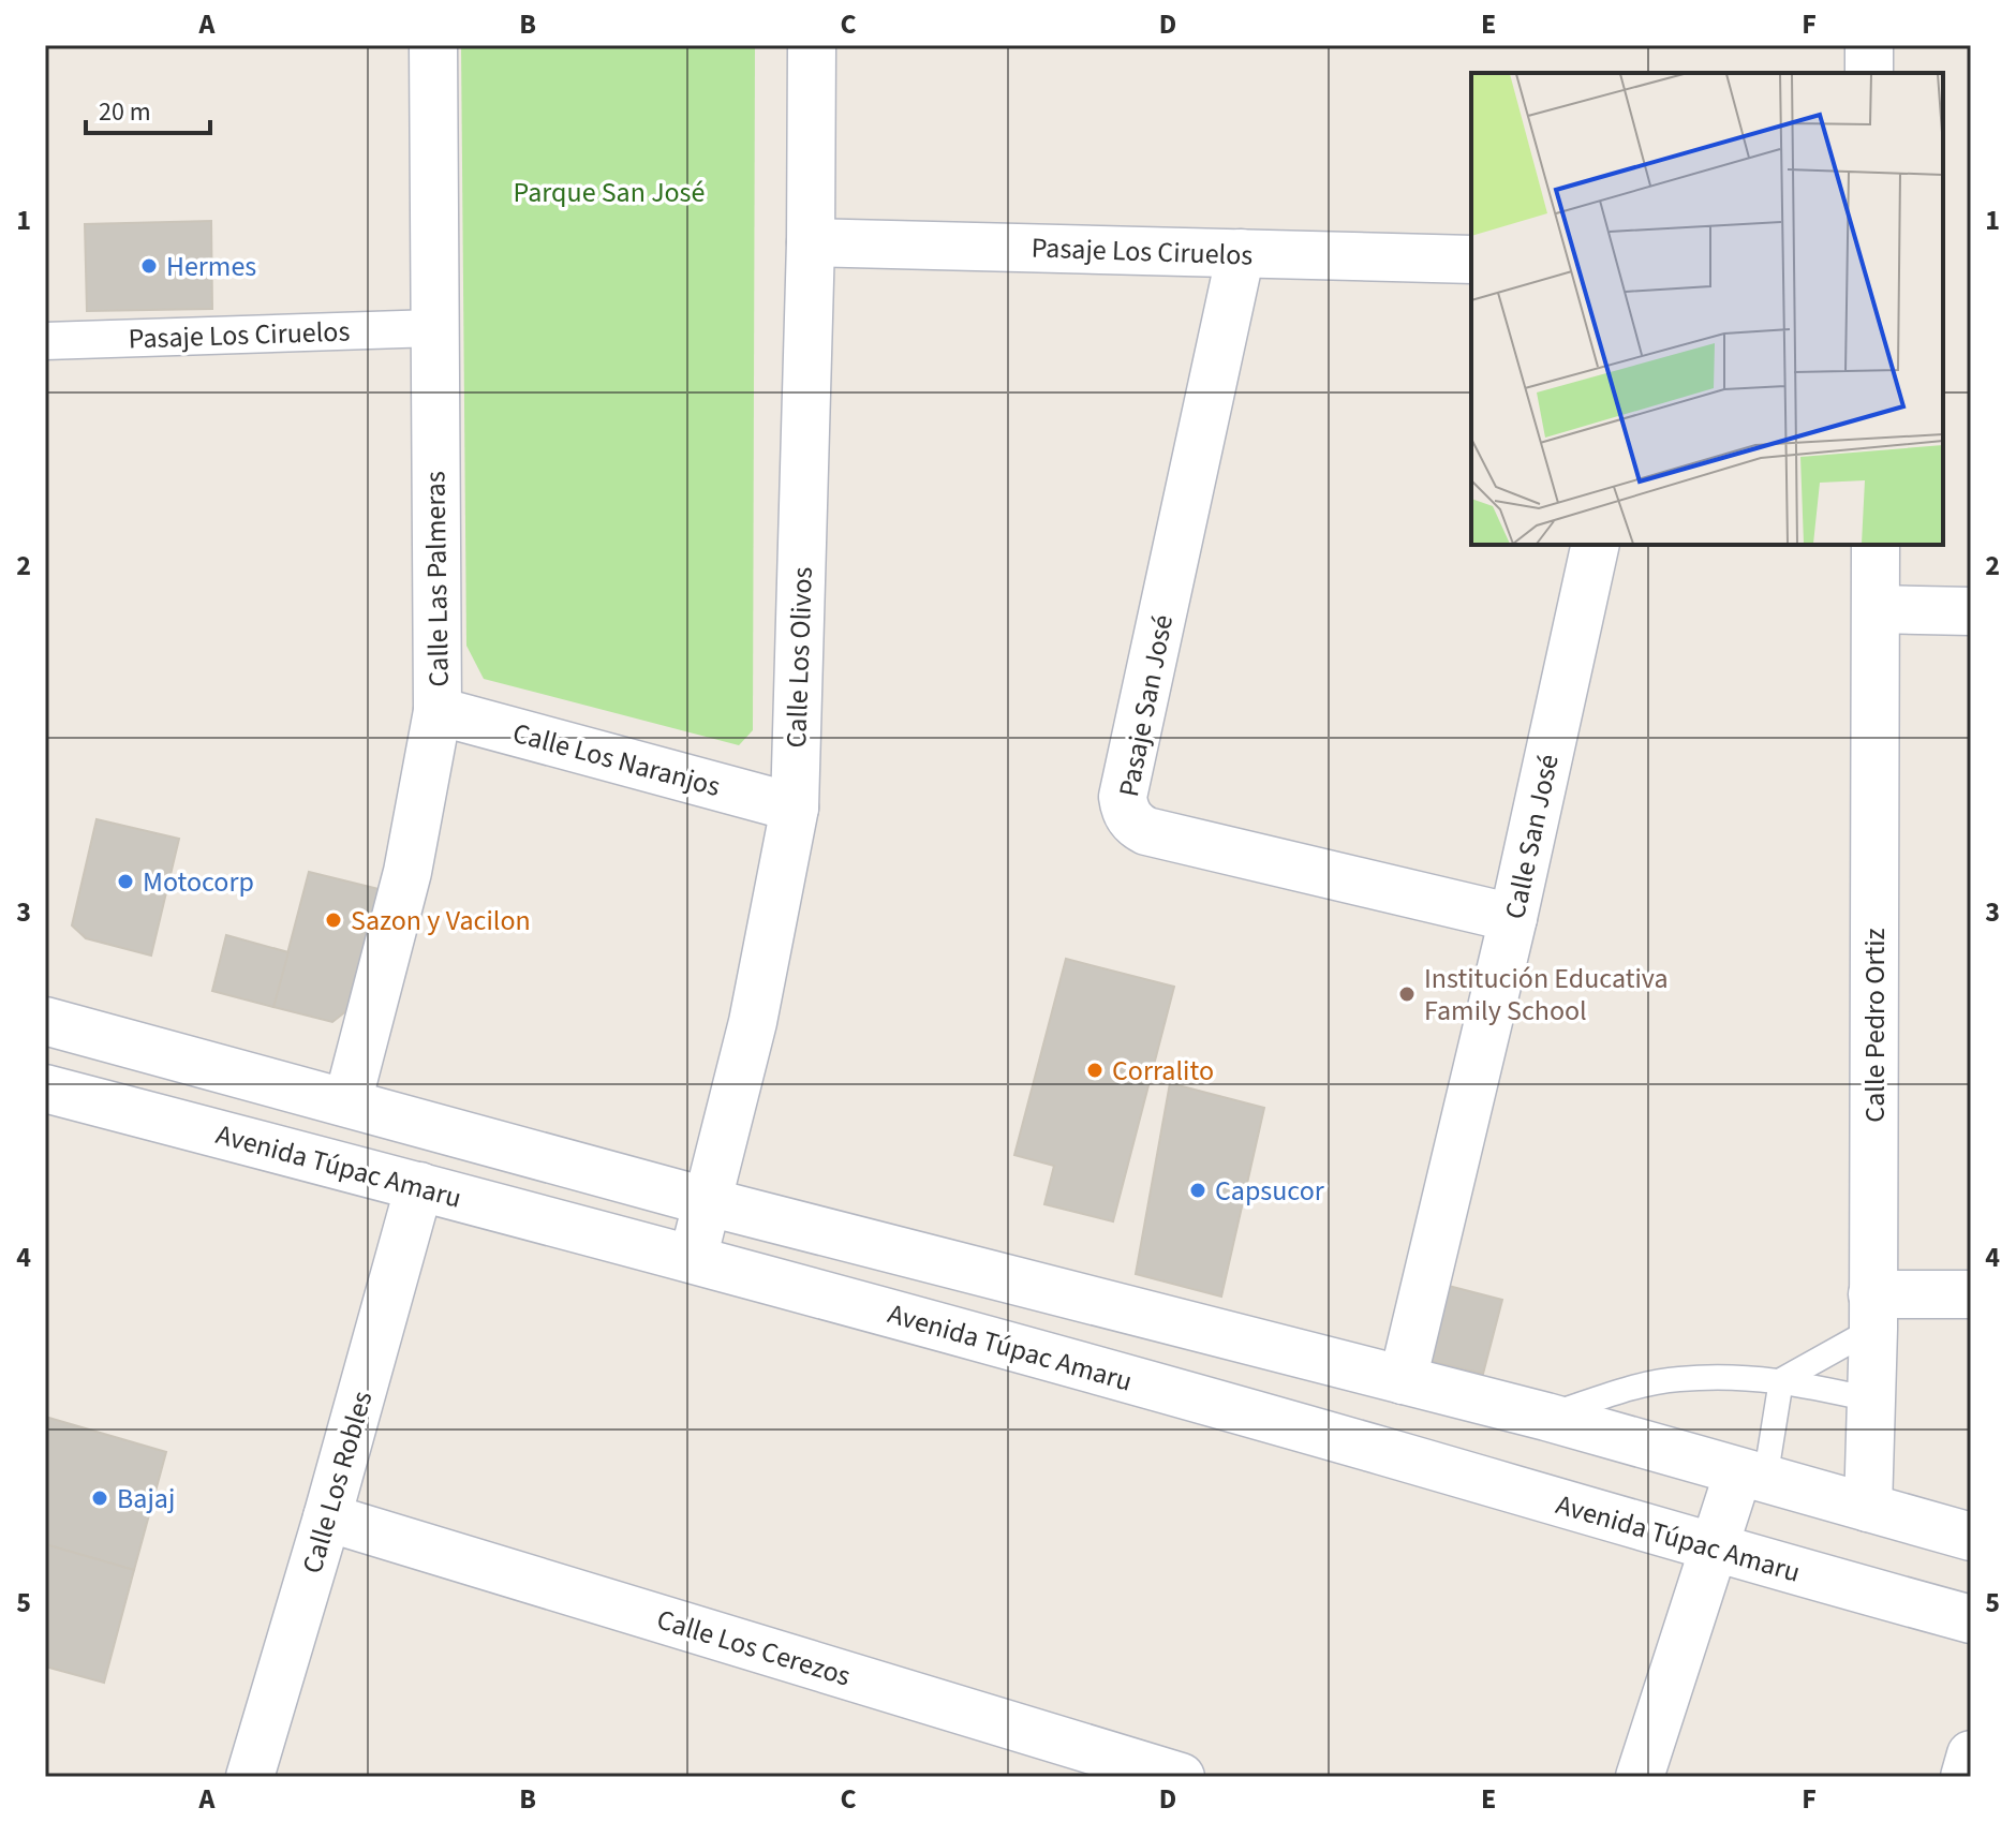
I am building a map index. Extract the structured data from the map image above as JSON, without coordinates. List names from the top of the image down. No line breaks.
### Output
{"streets":{"street":["Pasaje Los Ciruelos","Calle Las Palmeras","Calle Los Olivos","Pasaje San José","Calle Los Naranjos","Calle San José","Calle Pedro Ortiz","Avenida Túpac Amaru","Calle Los Robles","Calle Los Cerezos"]},"crossings":[["Pasaje Los Ciruelos","Calle Las Palmeras"],["Pasaje Los Ciruelos","Calle Los Olivos"],["Pasaje Los Ciruelos","Pasaje San José"],["Calle Las Palmeras","Calle Los Naranjos"],["Calle Los Olivos","Calle Los Naranjos"],["Calle Los Olivos","Avenida Túpac Amaru"],["Pasaje San José","Calle San José"],["Avenida Túpac Amaru","Calle Los Robles"],["Calle Los Robles","Calle Los Cerezos"]],"parks":["Parque San José"],"places":["Hermes","Motocorp","Sazon y Vacilon","Institución Educativa Family School","Corralito","Capsucor","Bajaj"],"scale_bar":"20 m","grid":{"columns":["A","B","C","D","E","F"],"rows":["1","2","3","4","5"]}}
